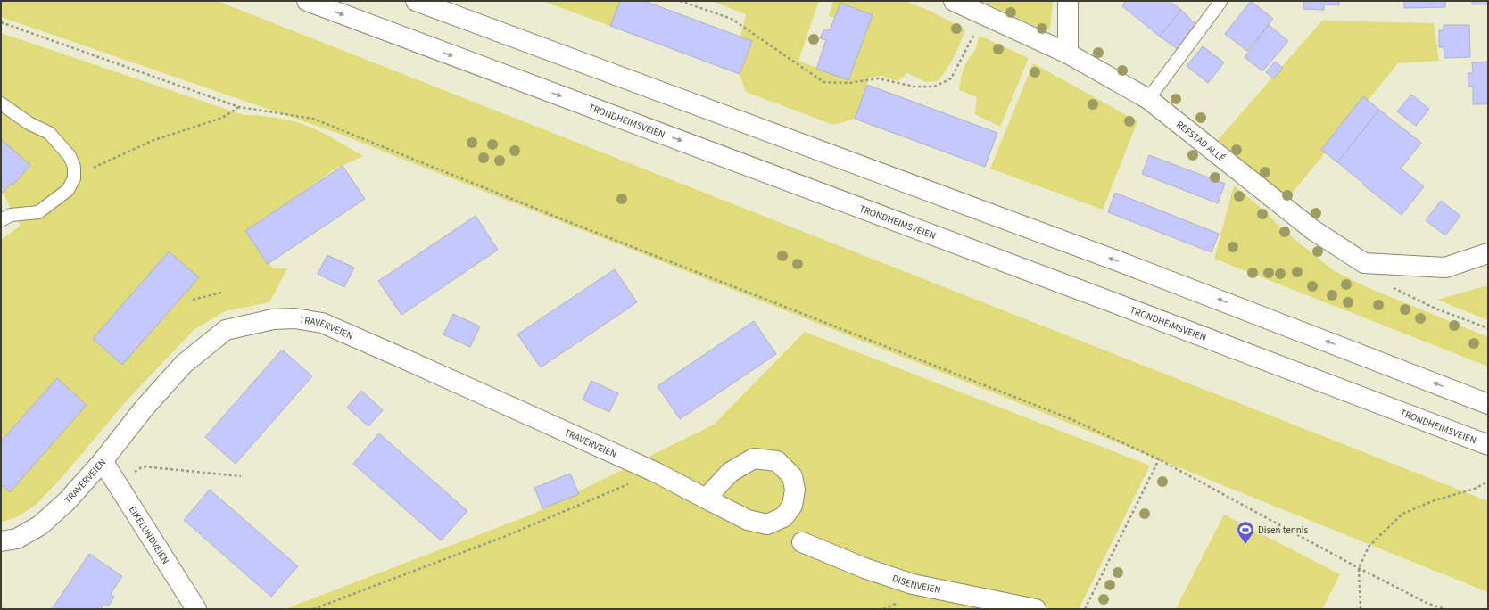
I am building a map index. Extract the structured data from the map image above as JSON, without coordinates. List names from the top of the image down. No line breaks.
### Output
{"streets":{"main road":["TRONDHEIMSVEIEN","REFSTAD ALLÉ","TRAVERVEIEN","EIKELUNDVEIEN","DISENVEIEN"]},"crossings":[["TRAVERVEIEN","EIKELUNDVEIEN"]],"places":{"sports":["Disen tennis"]}}
